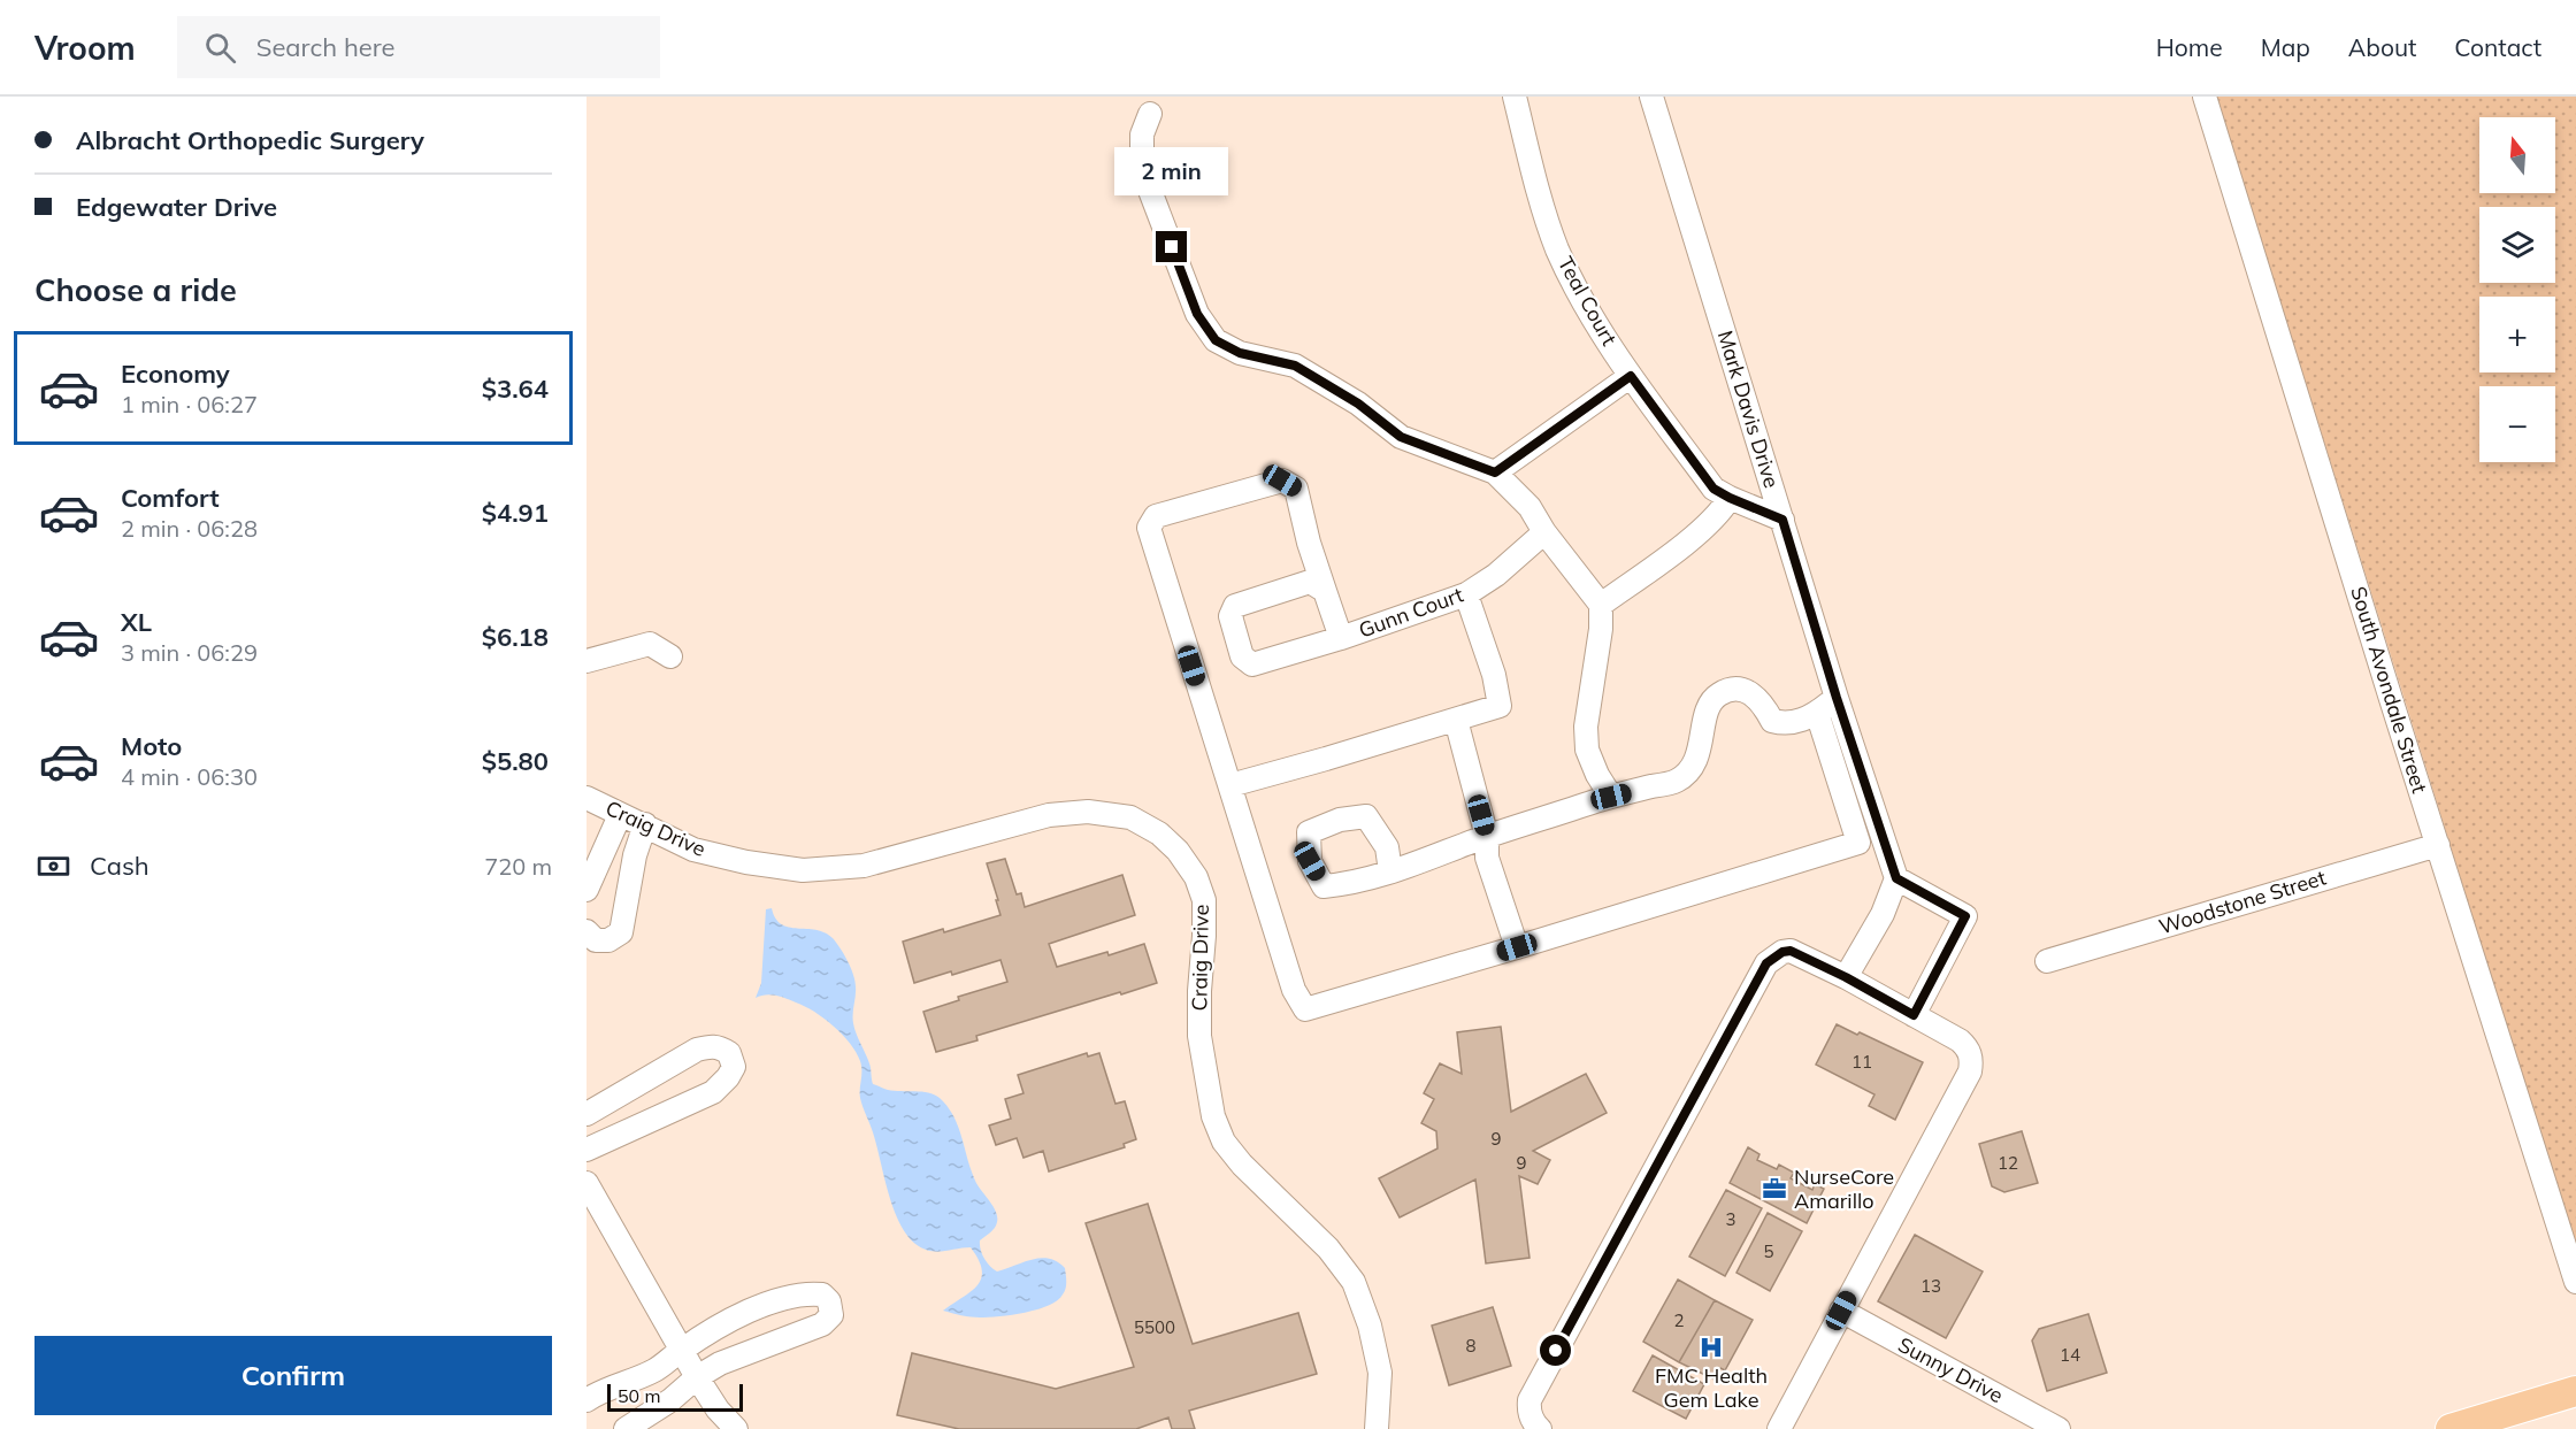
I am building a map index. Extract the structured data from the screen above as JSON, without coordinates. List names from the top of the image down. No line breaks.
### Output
{"streets":{"street":["Teal Court","Mark Davis Drive","Gunn Court","South Avondale Street","Craig Drive","Woodstone Street","Sunny Drive"]},"crossings":[["Teal Court","Mark Davis Drive"],["South Avondale Street","Woodstone Street"]],"places":{"office":["NurseCore Amarillo"],"hospital":["FMC Health Gem Lake"]},"house_numbers":["11","9","9","12","3","5","13","2","5500","8","14"],"scale_bar":"50 m","north":"top","page":{"header":"Vroom","search":"Search here","nav":["Home","Map","About","Contact"],"banner":["Albracht Orthopedic Surgery","Edgewater Drive"],"map_buttons":["+","−"],"bubble":"2 min","heading":"Choose a ride","list":[{"name":"Economy","note":"1 min · 06:27","value":"$3.64"},{"name":"Comfort","note":"2 min · 06:28","value":"$4.91"},{"name":"XL","note":"3 min · 06:29","value":"$6.18"},{"name":"Moto","note":"4 min · 06:30","value":"$5.80"}],"pay":["Cash","720 m"],"buttons":"Confirm","scale":"50 m"}}
